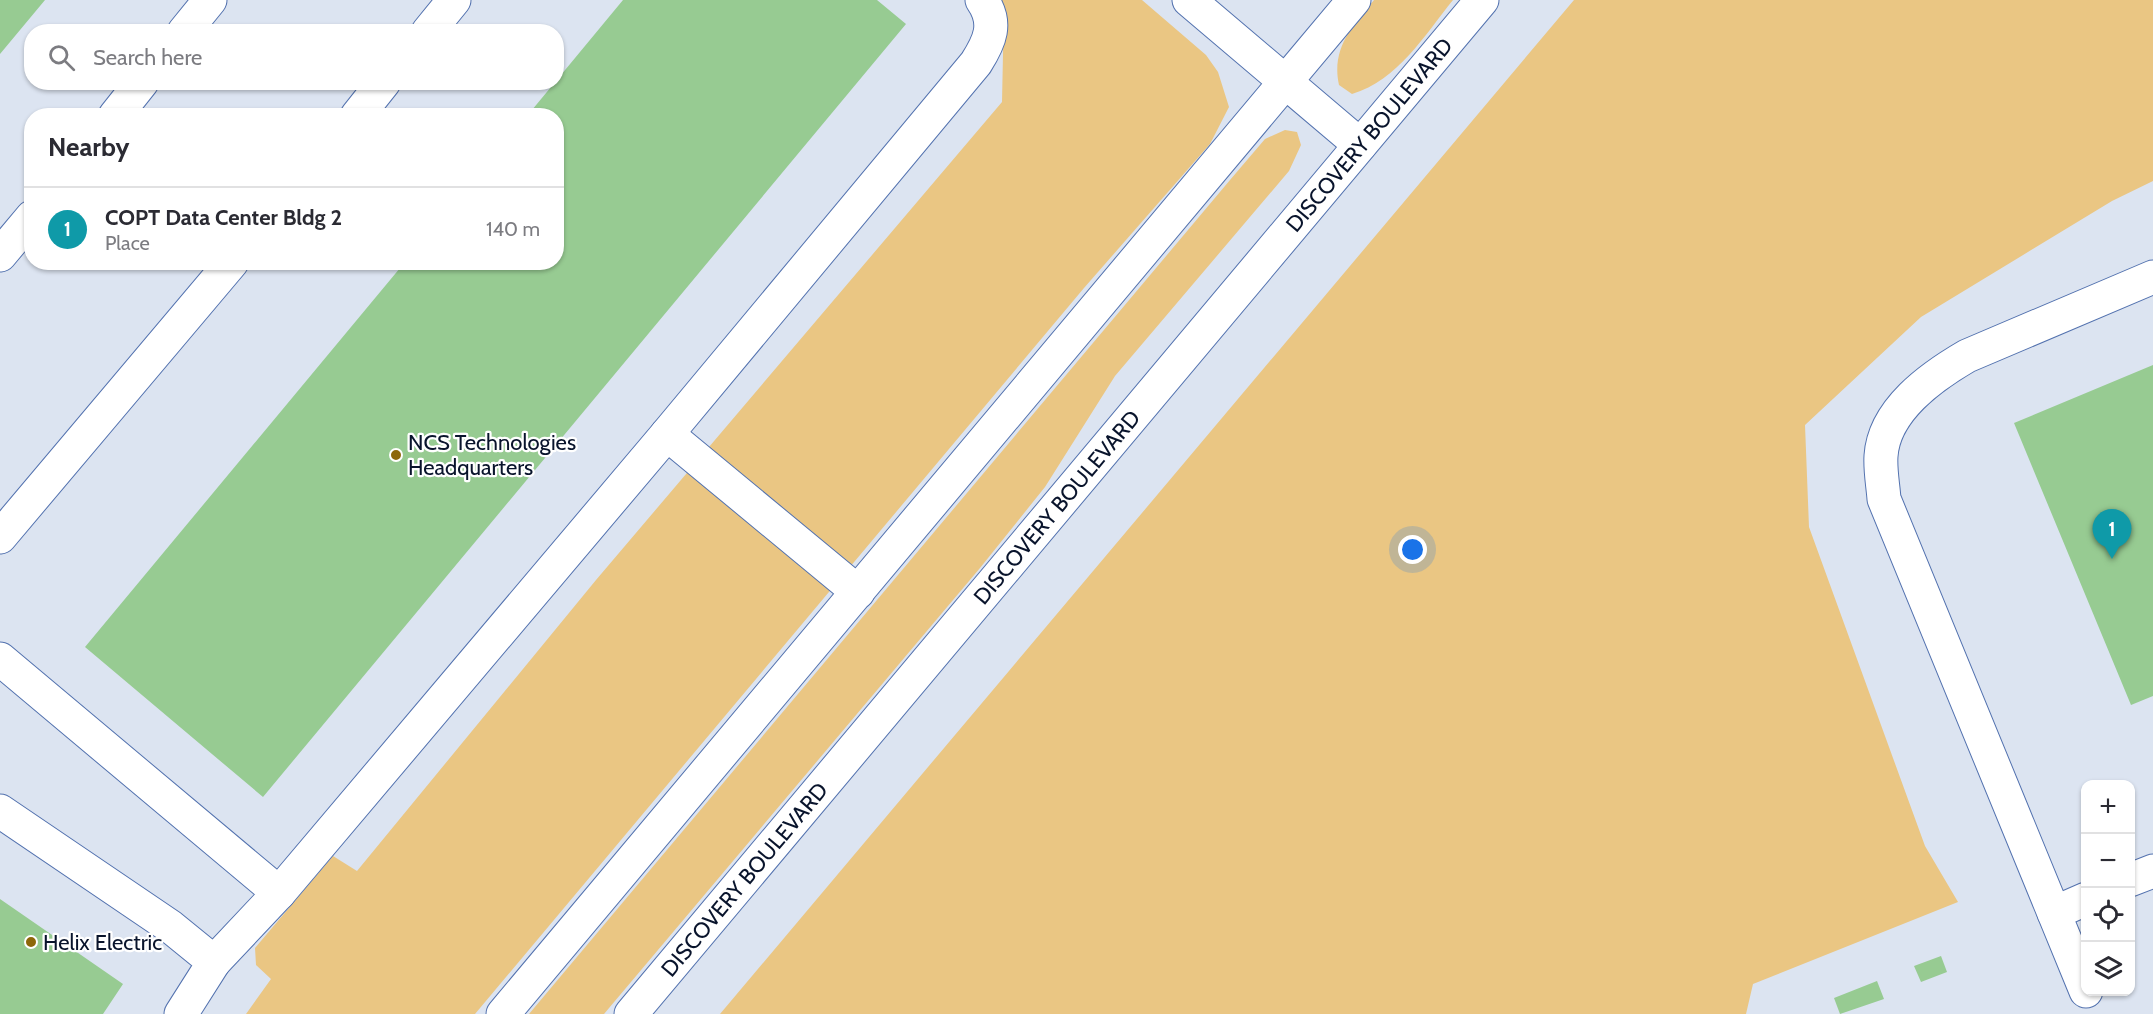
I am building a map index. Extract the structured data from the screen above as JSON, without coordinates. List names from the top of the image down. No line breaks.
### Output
{"streets":{"street":["DISCOVERY BOULEVARD"]},"places":["NCS Technologies Headquarters","Helix Electric"],"page":{"search":"Search here","heading":"Nearby","list":[{"mark":"1","name":"COPT Data Center Bldg 2","note":"Place","value":"140 m"}],"pins":"1","map_buttons":["+","−"]}}
